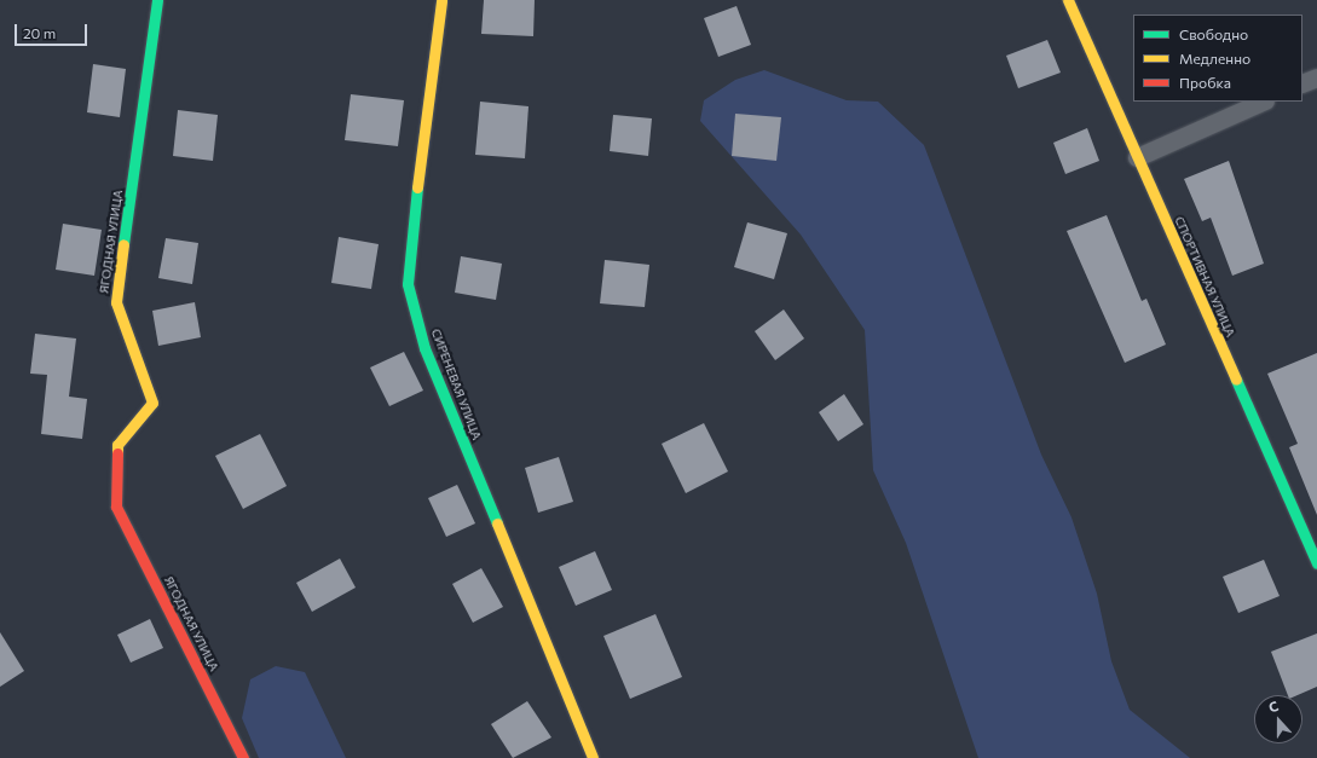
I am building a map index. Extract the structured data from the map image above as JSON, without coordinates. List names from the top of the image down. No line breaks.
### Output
{"streets":{"street":["ЯГОДНАЯ УЛИЦА","СПОРТИВНАЯ УЛИЦА","СИРЕНЕВАЯ УЛИЦА"]},"legend":["Свободно","Медленно","Пробка"],"scale_bar":"20 m","north":"top"}
